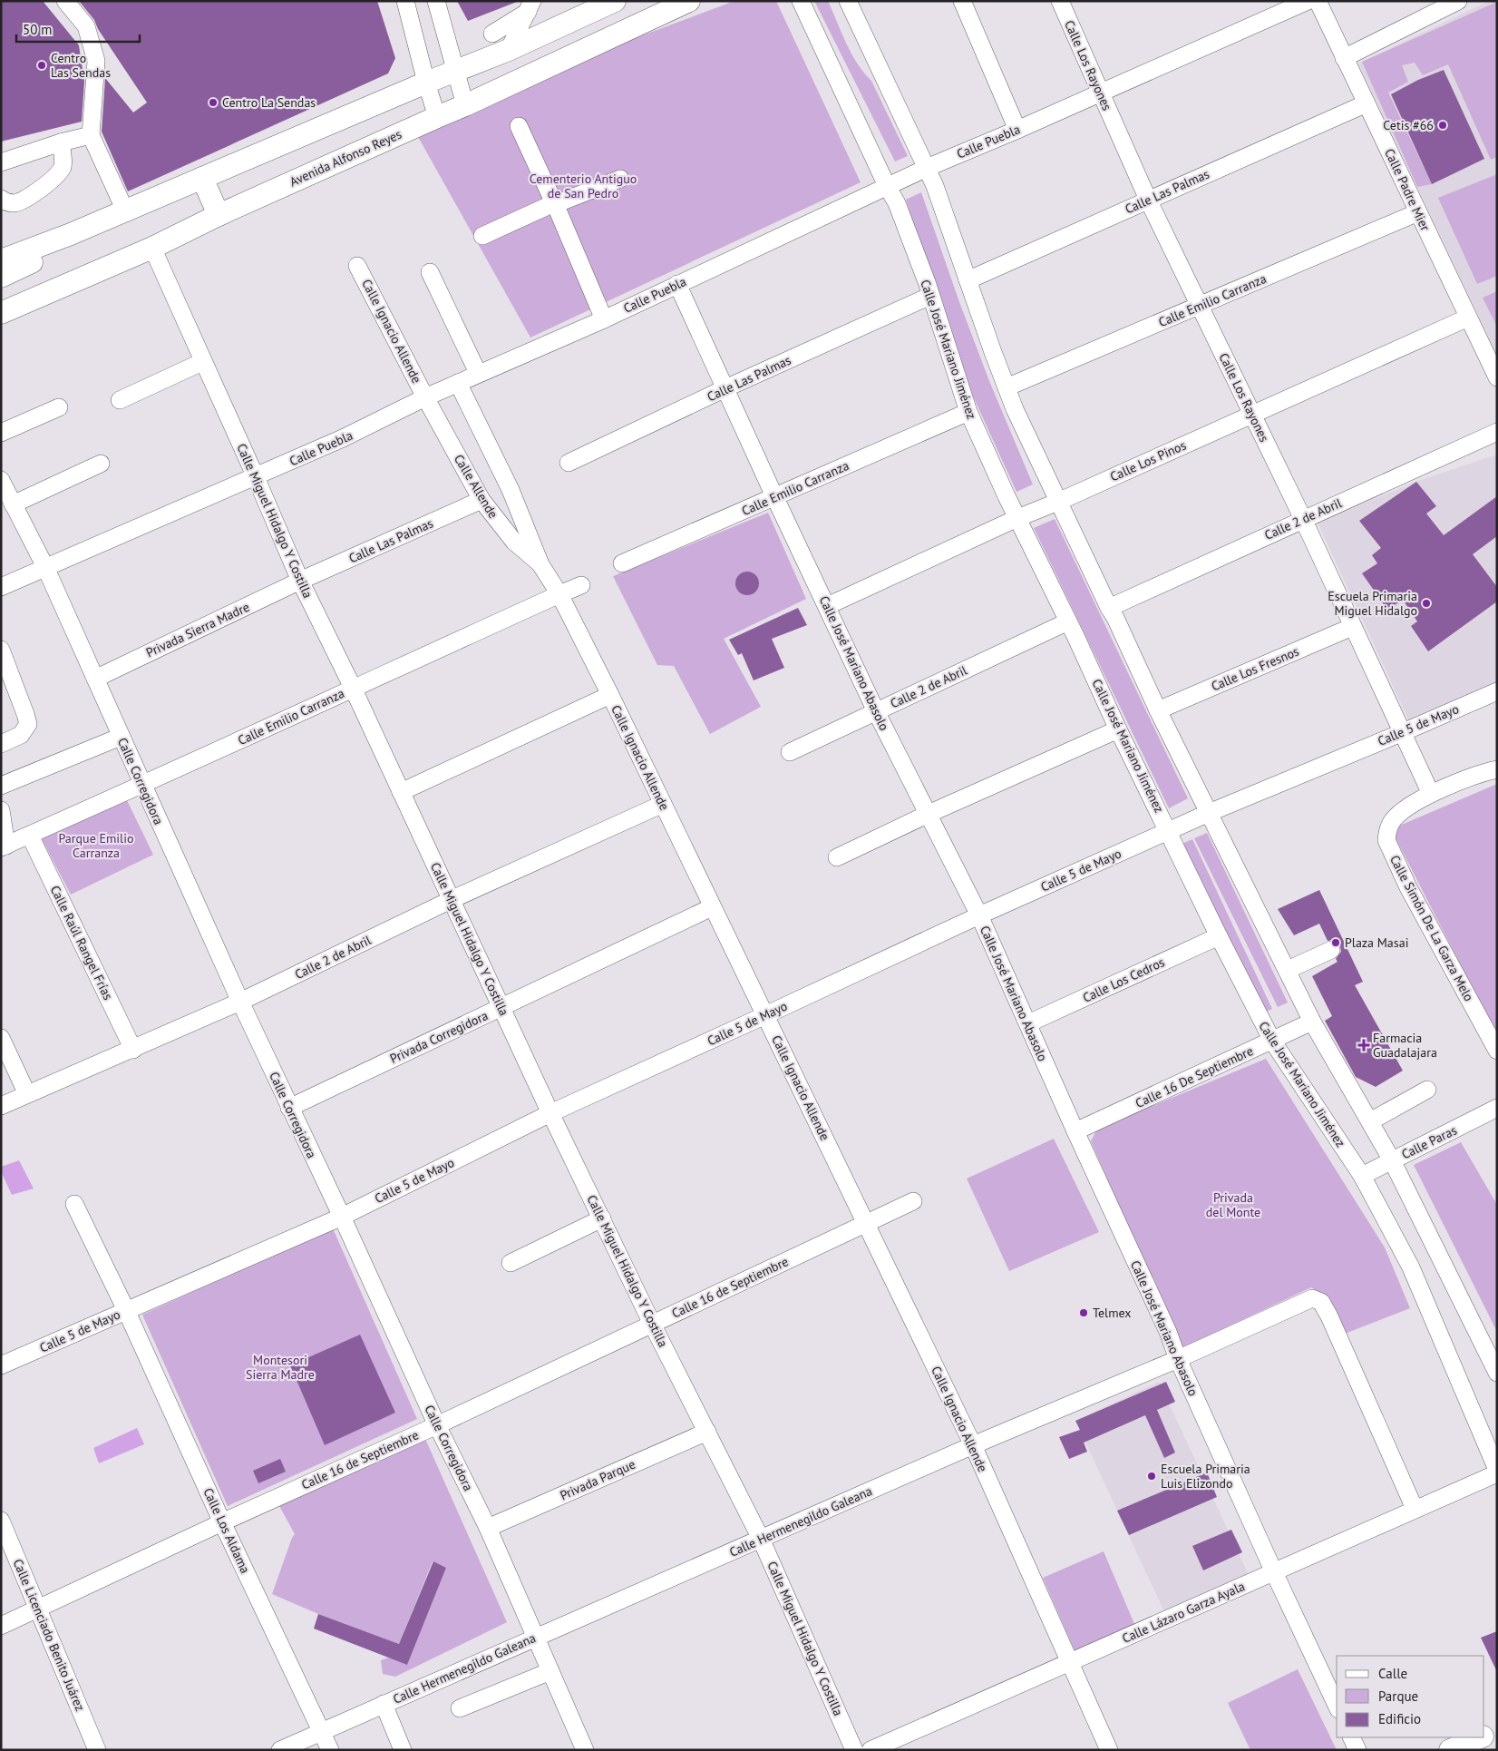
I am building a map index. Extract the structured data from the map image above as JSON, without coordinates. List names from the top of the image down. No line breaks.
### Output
{"streets":{"main road":["Avenida Alfonso Reyes"],"street":["Calle Los Rayones","Calle Puebla","Calle Padre Mier","Calle Las Palmas","Calle Emilio Carranza","Calle Ignacio Allende","Calle José Mariano Jiménez","Calle Los Pinos","Calle Allende","Calle 2 de Abril","Calle Miguel Hidalgo Y Costilla","Privada Sierra Madre","Calle José Mariano Abasolo","Calle Los Fresnos","Calle 5 de Mayo","Calle Corregidora","Calle Simón De La Garza Melo","Calle Raúl Rangel Frías","Calle Los Cedros","Privada Corregidora","Calle 16 De Septiembre","Calle Paras","Calle 16 de Septiembre","Privada Parque","Calle Hermenegildo Galeana","Calle Los Aldama","Calle Lázaro Garza Ayala","Calle Licenciado Benito Juárez"]},"crossings":[["Calle Los Rayones","Calle Puebla"],["Calle Los Rayones","Calle Las Palmas"],["Calle Los Rayones","Calle Emilio Carranza"],["Calle Los Rayones","Calle Los Pinos"],["Calle Los Rayones","Calle 2 de Abril"],["Calle Los Rayones","Calle Los Fresnos"],["Calle Los Rayones","Calle 5 de Mayo"],["Calle Los Rayones","Calle Simón De La Garza Melo"],["Calle Puebla","Calle Ignacio Allende"],["Calle Puebla","Calle José Mariano Jiménez"],["Calle Puebla","Calle Allende"],["Calle Puebla","Calle Miguel Hidalgo Y Costilla"],["Calle Puebla","Calle José Mariano Abasolo"],["Calle Puebla","Calle Corregidora"],["Avenida Alfonso Reyes","Calle Miguel Hidalgo Y Costilla"],["Calle Padre Mier","Calle Las Palmas"],["Calle Padre Mier","Calle Emilio Carranza"],["Calle Padre Mier","Calle Los Pinos"],["Calle Las Palmas","Calle José Mariano Jiménez"],["Calle Las Palmas","Calle Allende"],["Calle Las Palmas","Calle Miguel Hidalgo Y Costilla"],["Calle Las Palmas","Privada Sierra Madre"],["Calle Las Palmas","Calle José Mariano Abasolo"],["Calle Emilio Carranza","Calle Ignacio Allende"],["Calle Emilio Carranza","Calle José Mariano Jiménez"],["Calle Emilio Carranza","Calle Miguel Hidalgo Y Costilla"],["Calle Emilio Carranza","Calle José Mariano Abasolo"],["Calle Emilio Carranza","Calle Corregidora"],["Calle Emilio Carranza","Calle Raúl Rangel Frías"],["Calle Ignacio Allende","Calle Allende"],["Calle Ignacio Allende","Calle 2 de Abril"],["Calle Ignacio Allende","Calle 5 de Mayo"],["Calle Ignacio Allende","Privada Corregidora"],["Calle Ignacio Allende","Calle 16 de Septiembre"],["Calle Ignacio Allende","Calle Hermenegildo Galeana"],["Calle Ignacio Allende","Calle Lázaro Garza Ayala"],["Calle José Mariano Jiménez","Calle Los Pinos"],["Calle José Mariano Jiménez","Calle 2 de Abril"],["Calle José Mariano Jiménez","Calle 5 de Mayo"],["Calle José Mariano Jiménez","Calle Los Cedros"],["Calle José Mariano Jiménez","Calle 16 De Septiembre"],["Calle José Mariano Jiménez","Calle Paras"],["Calle José Mariano Jiménez","Calle Lázaro Garza Ayala"],["Calle Los Pinos","Calle José Mariano Abasolo"],["Calle 2 de Abril","Calle Miguel Hidalgo Y Costilla"],["Calle 2 de Abril","Calle José Mariano Abasolo"],["Calle 2 de Abril","Calle Corregidora"],["Calle 2 de Abril","Calle Raúl Rangel Frías"],["Calle Miguel Hidalgo Y Costilla","Privada Sierra Madre"],["Calle Miguel Hidalgo Y Costilla","Calle 5 de Mayo"],["Calle Miguel Hidalgo Y Costilla","Privada Corregidora"],["Calle Miguel Hidalgo Y Costilla","Calle 16 de Septiembre"],["Calle Miguel Hidalgo Y Costilla","Privada Parque"],["Calle Miguel Hidalgo Y Costilla","Calle Hermenegildo Galeana"],["Privada Sierra Madre","Calle Corregidora"],["Calle José Mariano Abasolo","Calle 5 de Mayo"],["Calle José Mariano Abasolo","Calle Los Cedros"],["Calle José Mariano Abasolo","Calle 16 De Septiembre"],["Calle José Mariano Abasolo","Calle Hermenegildo Galeana"],["Calle José Mariano Abasolo","Calle Lázaro Garza Ayala"],["Calle 5 de Mayo","Calle Corregidora"],["Calle 5 de Mayo","Calle Los Aldama"],["Calle Corregidora","Privada Corregidora"],["Calle Corregidora","Calle 16 de Septiembre"],["Calle Corregidora","Privada Parque"],["Calle Corregidora","Calle Hermenegildo Galeana"],["Calle 16 de Septiembre","Calle Los Aldama"],["Calle 16 de Septiembre","Calle Licenciado Benito Juárez"],["Calle Hermenegildo Galeana","Calle Los Aldama"],["Calle Hermenegildo Galeana","Calle Lázaro Garza Ayala"]],"parks":["Cementerio Antiguo de San Pedro","Parque Emilio Carranza","Privada del Monte","Montesori Sierra Madre"],"places":{"other":["Centro Las Sendas","Centro La Sendas","Cetis #66","Escuela Primaria Miguel Hidalgo","Plaza Masai","Telmex","Escuela Primaria Luis Elizondo"],"health":["Farmacia Guadalajara"]},"legend":["Calle","Parque","Edificio"],"scale_bar":"50 m"}
